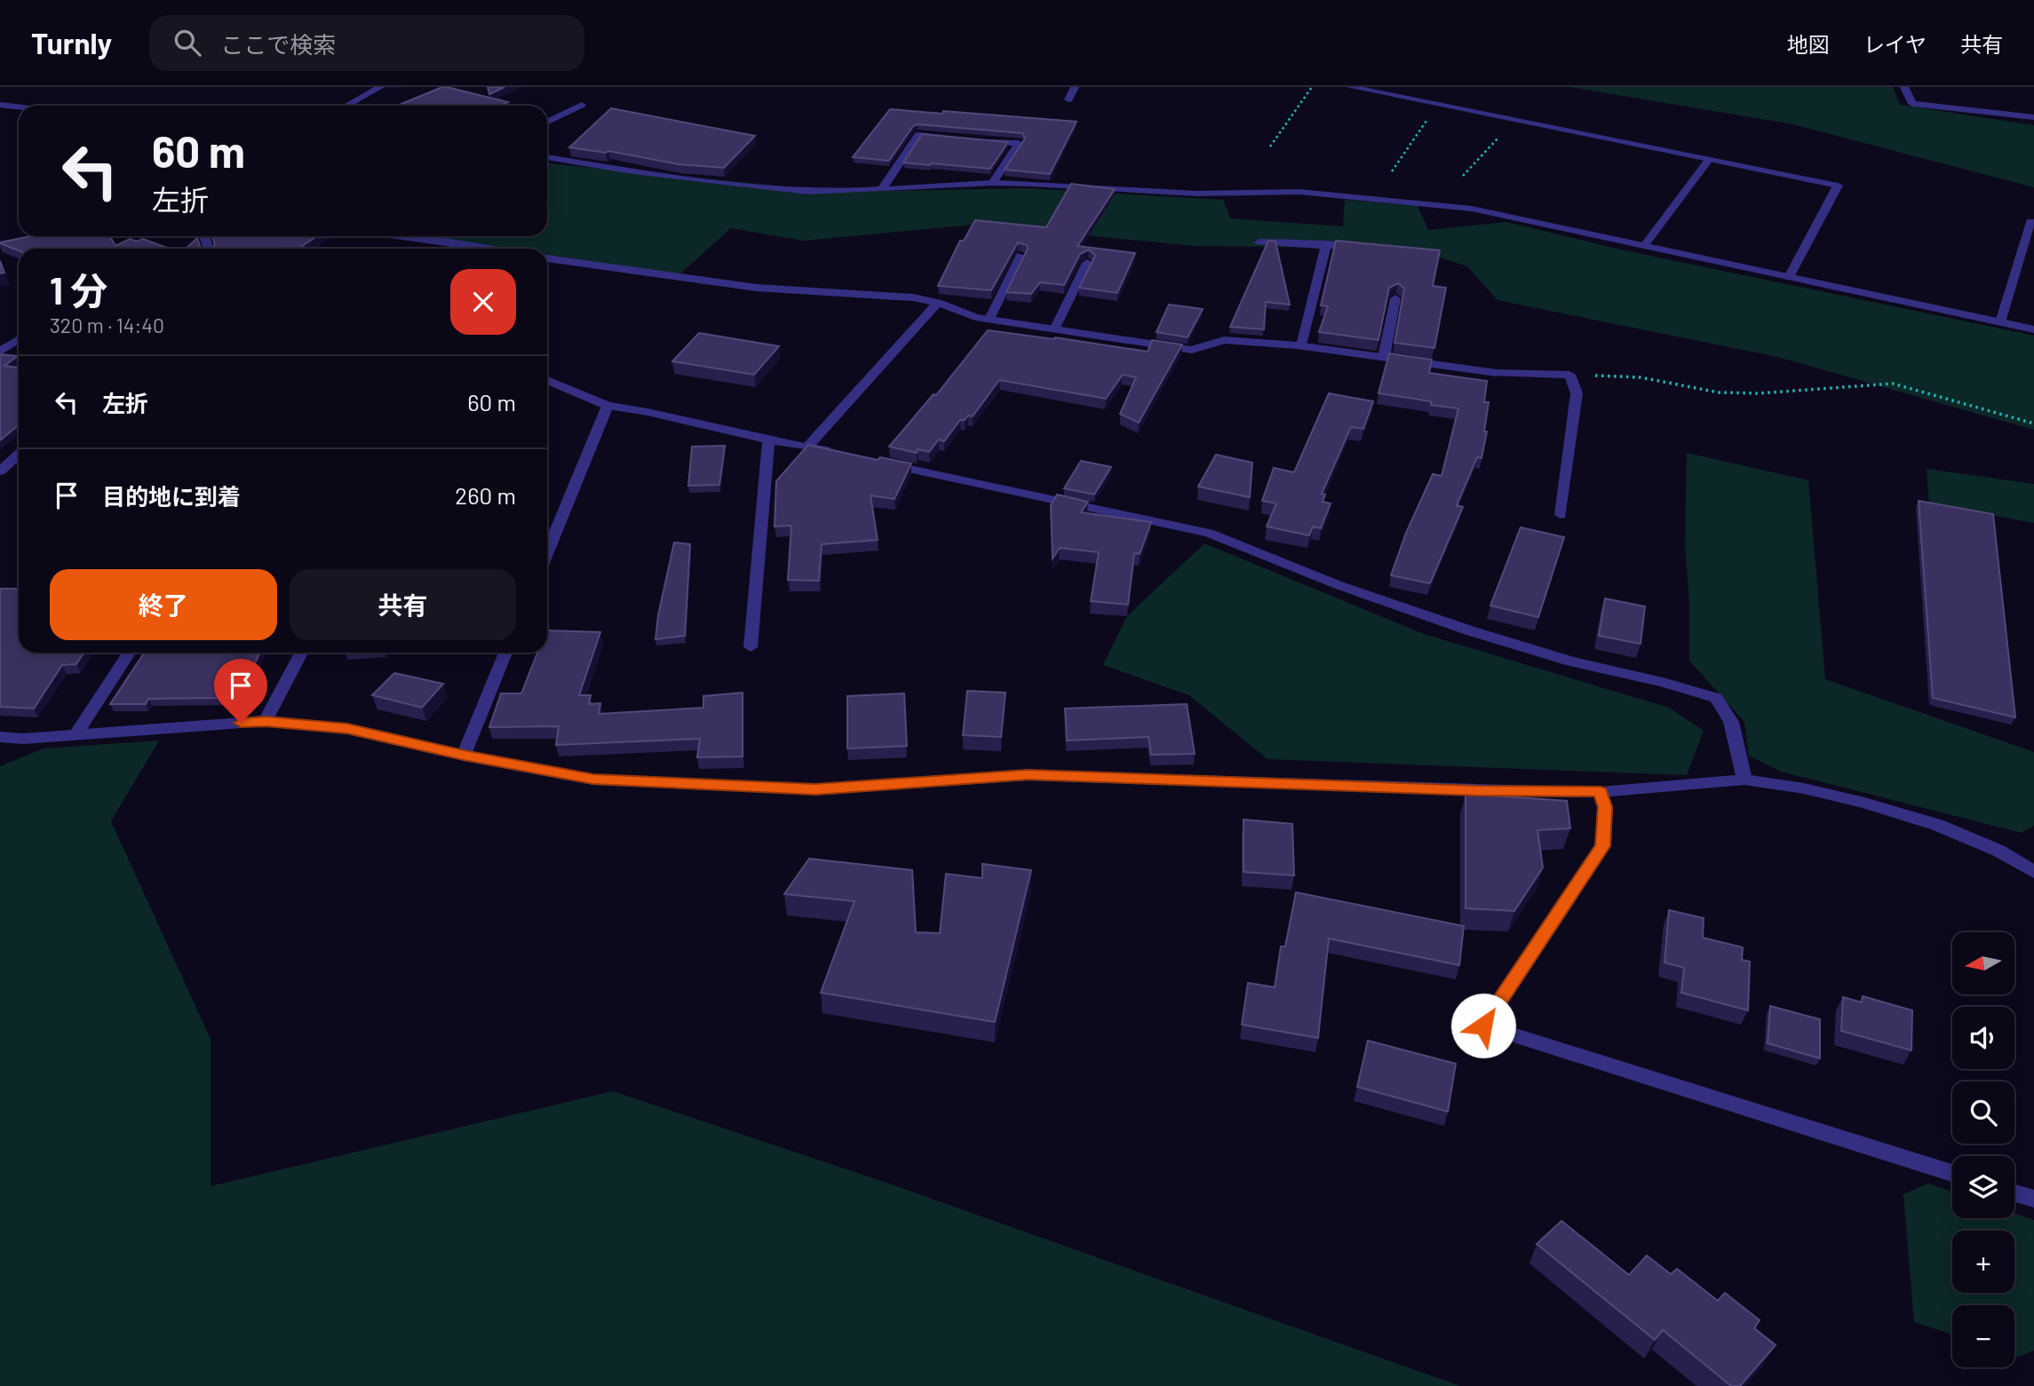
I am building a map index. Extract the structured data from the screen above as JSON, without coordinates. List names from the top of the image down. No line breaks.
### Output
{"north":"left","page":{"header":"Turnly","search":"ここで検索","nav":["地図","レイヤ","共有"],"turn":["60 m","左折"],"heading":["1 分","320 m · 14:40"],"list":[{"name":"左折","value":"60 m"},{"name":"目的地に到着","value":"260 m"}],"buttons":["終了","共有"],"map_buttons":["+","−"]}}
